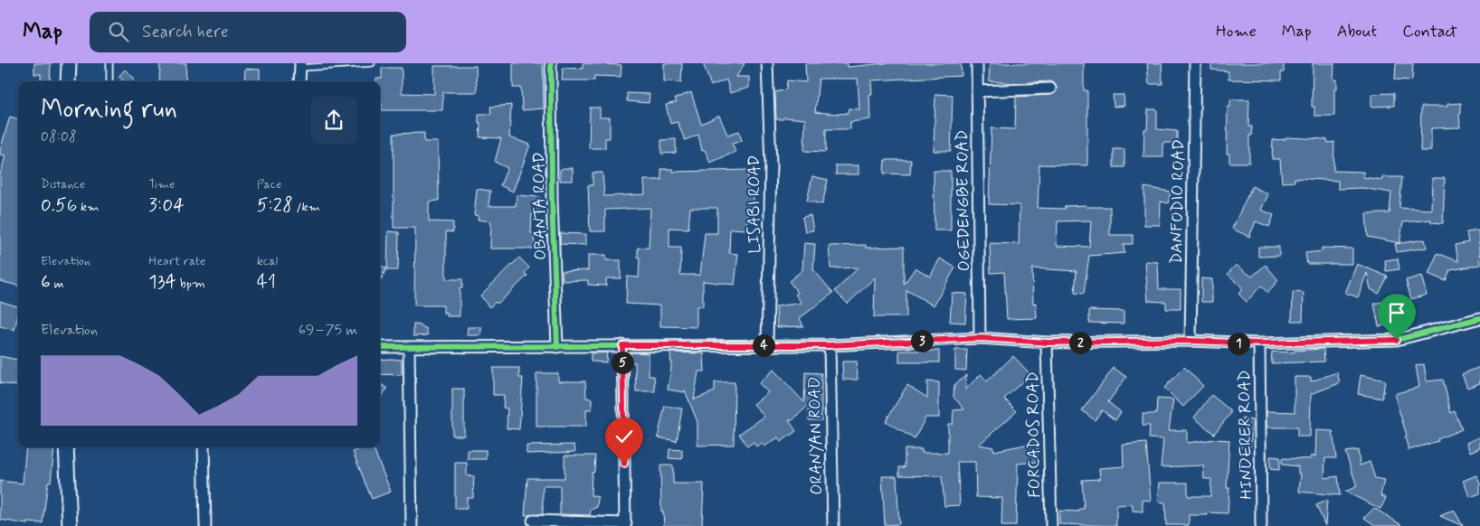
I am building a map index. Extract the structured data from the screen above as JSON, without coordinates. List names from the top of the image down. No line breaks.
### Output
{"streets":{"street":["OGEDENGBE ROAD","DANFODIO ROAD","LISABI ROAD","OBANTA ROAD","FORCADOS ROAD","HINDERER ROAD","ORANYAN ROAD"]},"page":{"header":"Map","search":"Search here","nav":["Home","Map","About","Contact"],"heading":["Morning run","08:08"],"stats":[["Distance","0.56 km"],["Time","3:04"],["Pace","5:28 /km"],["Elevation","6 m"],["Heart rate","134 bpm"],["kcal","41"]],"chart":["Elevation","69–75 m"],"pins":["3","2","1","4","5"]}}
